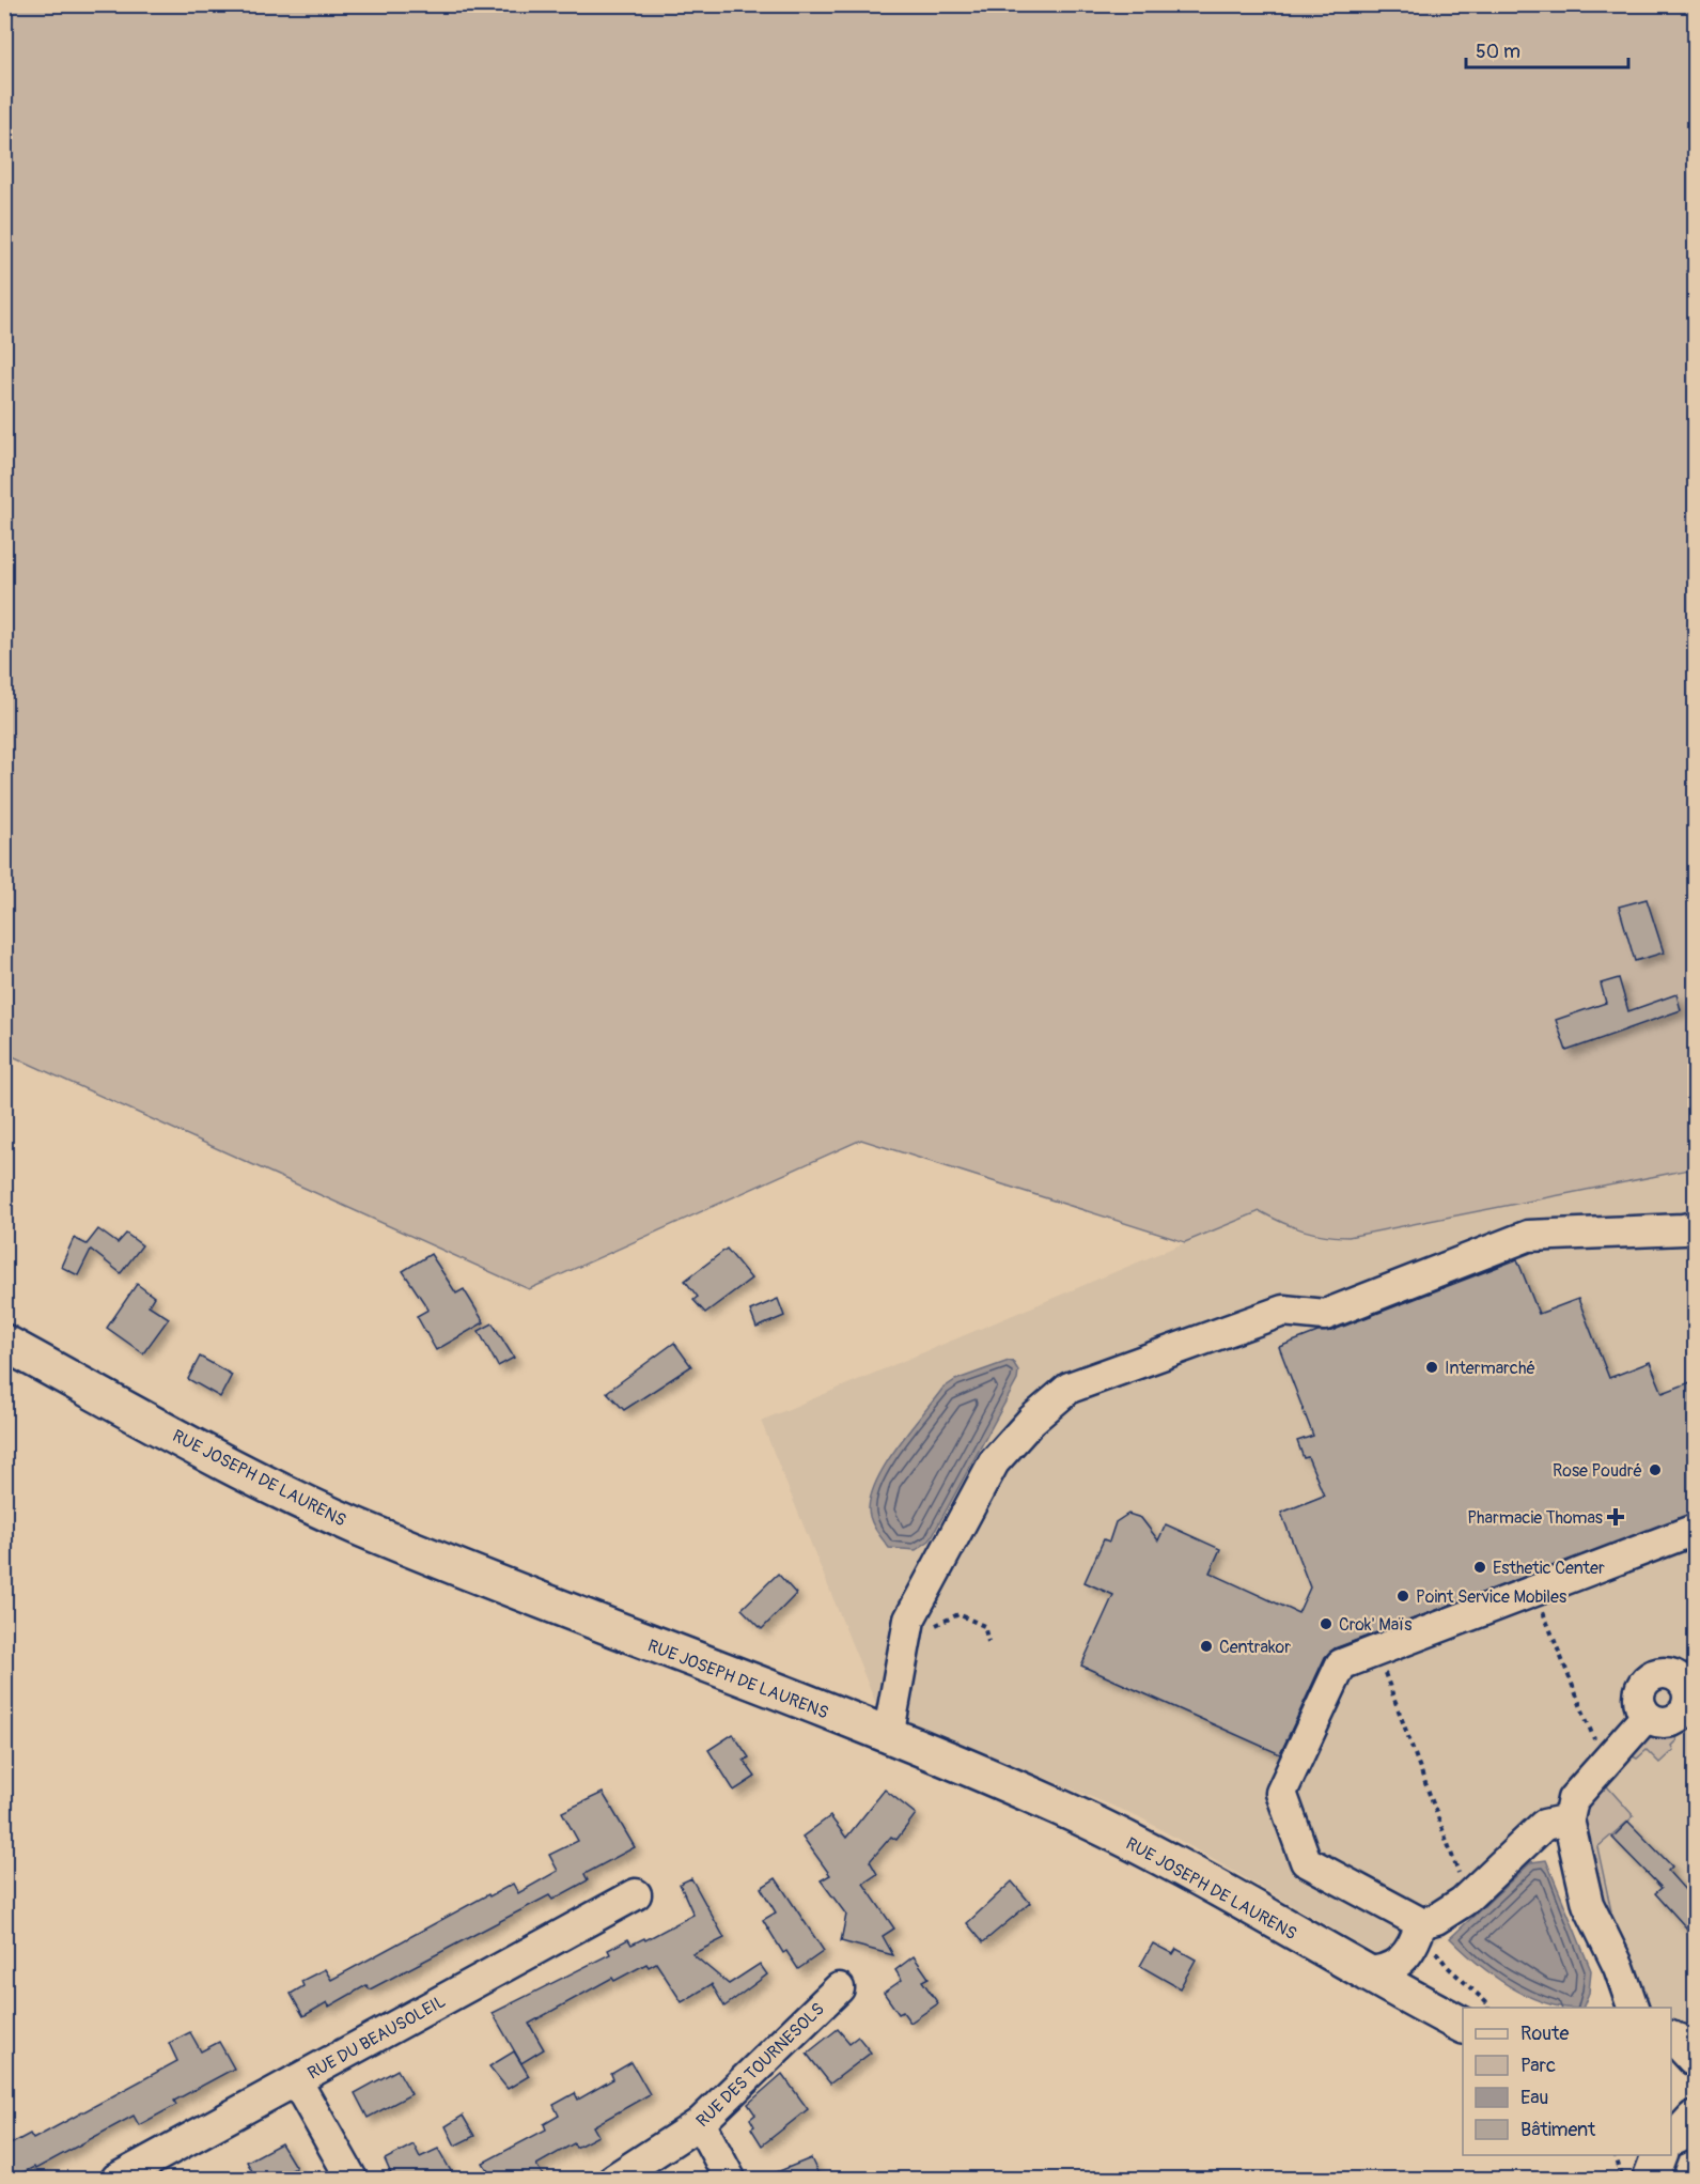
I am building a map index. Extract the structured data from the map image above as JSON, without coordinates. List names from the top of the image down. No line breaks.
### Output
{"streets":{"main road":["RUE JOSEPH DE LAURENS"],"street":["RUE DU BEAUSOLEIL","RUE DES TOURNESOLS"]},"places":{"other":["Intermarché","Rose Poudré","Esthetic Center","Point Service Mobiles","Crok' Maïs","Centrakor"],"health":["Pharmacie Thomas"]},"legend":["Route","Parc","Eau","Bâtiment"],"scale_bar":"50 m"}
